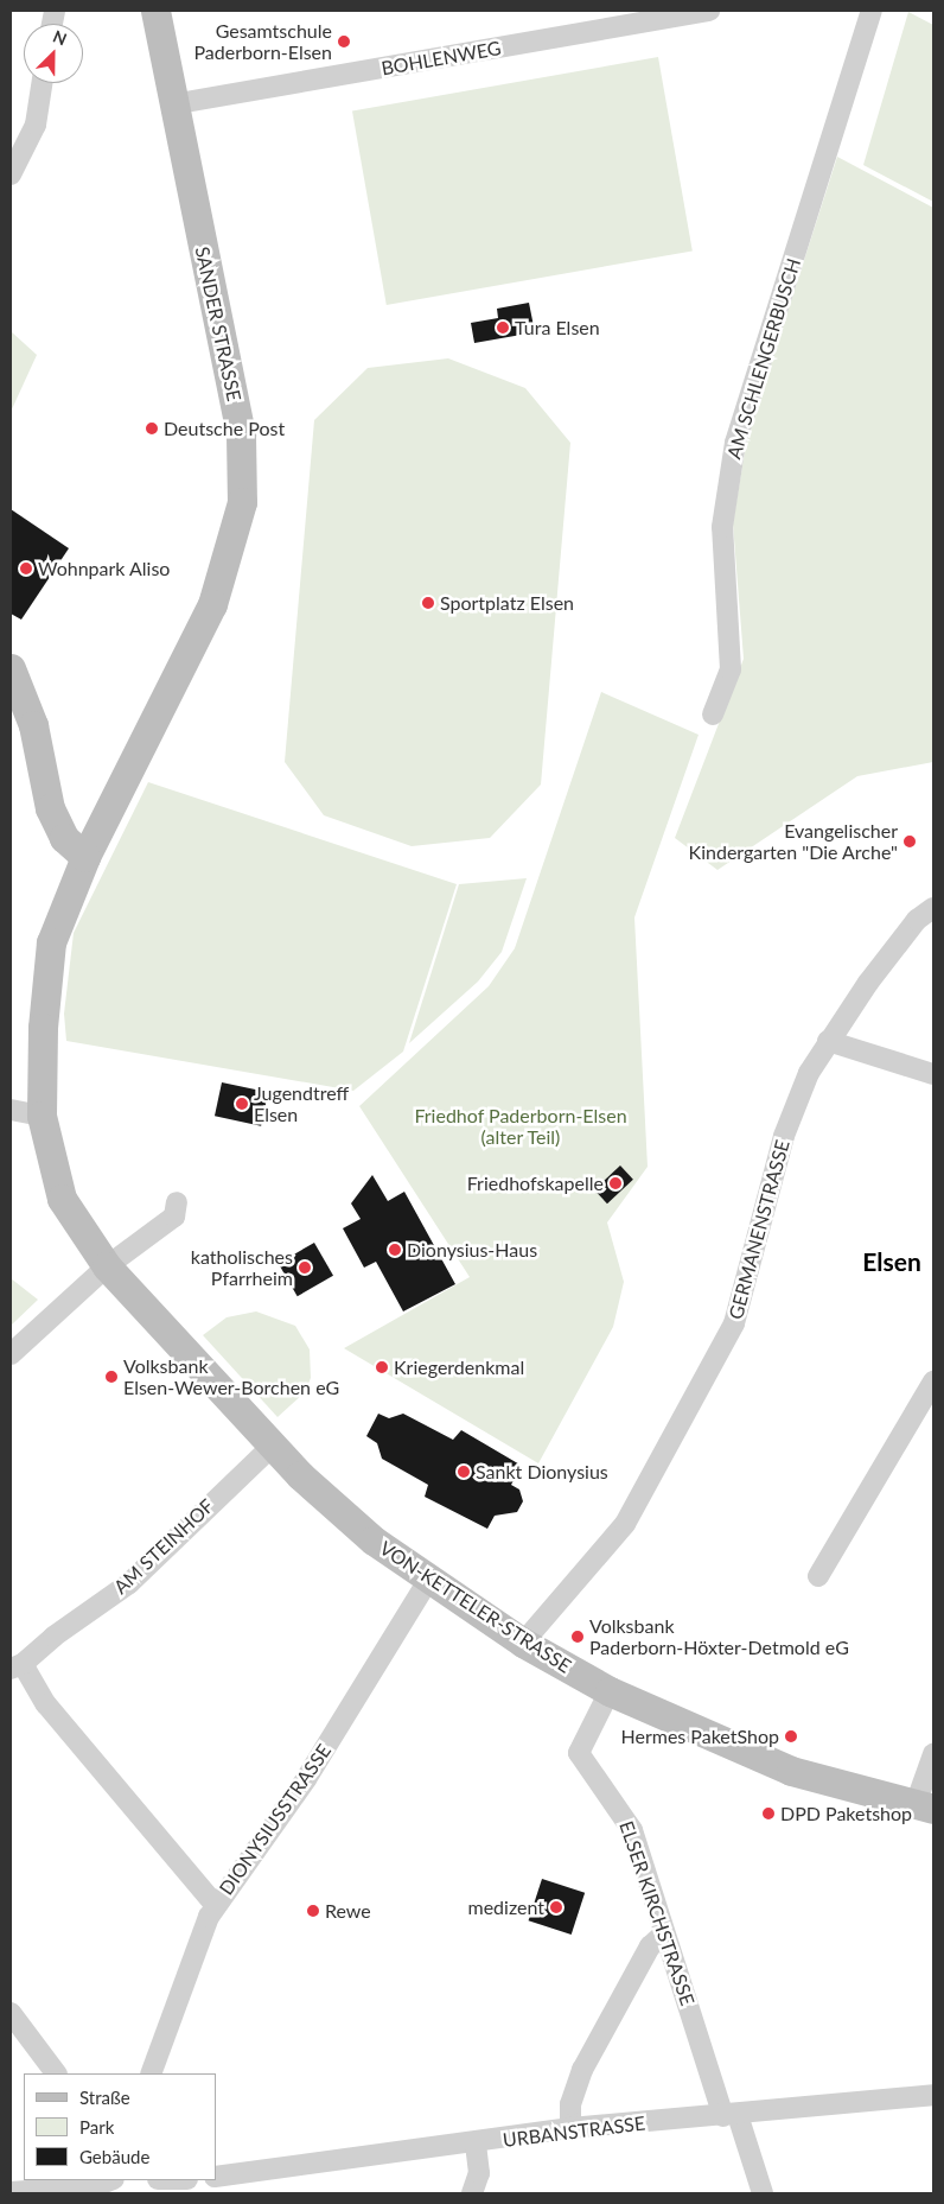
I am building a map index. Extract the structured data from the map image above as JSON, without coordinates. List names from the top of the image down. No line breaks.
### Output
{"streets":{"street":["BOHLENWEG","SANDER STRASSE","AM SCHLENGERBUSCH","GERMANENSTRASSE","AM STEINHOF","VON-KETTELER-STRASSE","DIONYSIUSSTRASSE","ELSER KIRCHSTRASSE","URBANSTRASSE"]},"crossings":[["BOHLENWEG","SANDER STRASSE"],["SANDER STRASSE","VON-KETTELER-STRASSE"],["GERMANENSTRASSE","VON-KETTELER-STRASSE"],["AM STEINHOF","VON-KETTELER-STRASSE"],["AM STEINHOF","DIONYSIUSSTRASSE"],["VON-KETTELER-STRASSE","DIONYSIUSSTRASSE"],["VON-KETTELER-STRASSE","ELSER KIRCHSTRASSE"],["ELSER KIRCHSTRASSE","URBANSTRASSE"]],"districts":["Elsen"],"parks":["Friedhof Paderborn-Elsen (alter Teil)"],"places":["Gesamtschule Paderborn-Elsen","Tura Elsen","Deutsche Post","Wohnpark Aliso","Sportplatz Elsen","Evangelischer Kindergarten \"Die Arche\"","Jugendtreff Elsen","Friedhofskapelle","Dionysius-Haus","katholisches Pfarrheim","Kriegerdenkmal","Volksbank Elsen-Wewer-Borchen eG","Sankt Dionysius","Volksbank Paderborn-Höxter-Detmold eG","Hermes PaketShop","DPD Paketshop","medizent","Rewe"],"legend":["Straße","Park","Gebäude"],"north":"top right"}
